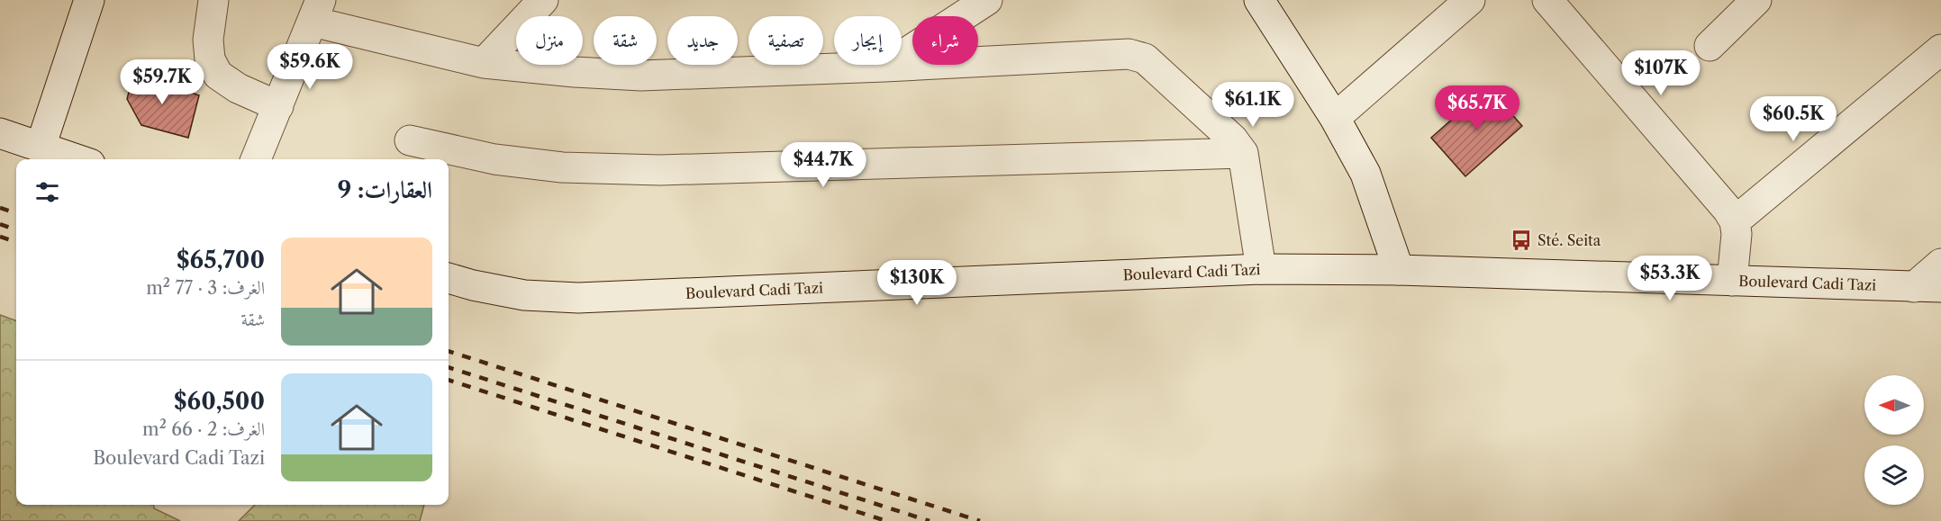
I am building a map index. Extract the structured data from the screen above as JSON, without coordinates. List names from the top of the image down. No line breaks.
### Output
{"streets":{"street":["Boulevard Cadi Tazi"]},"places":{"bus stop":["Sté. Seita"]},"north":"left","page":{"chip":["شراء","إيجار","تصفية","جديد","شقة","منزل"],"price":["$59.6K","$107K","$59.7K","$61.1K","$65.7K","$60.5K","$44.7K","$53.3K","$130K"],"heading":"العقارات: 9","list":[{"name":"$65,700","note":"الغرف: 3 · 77 m² · شقة"},{"name":"$60,500","note":"الغرف: 2 · 66 m² · Boulevard Cadi Tazi"}]}}
